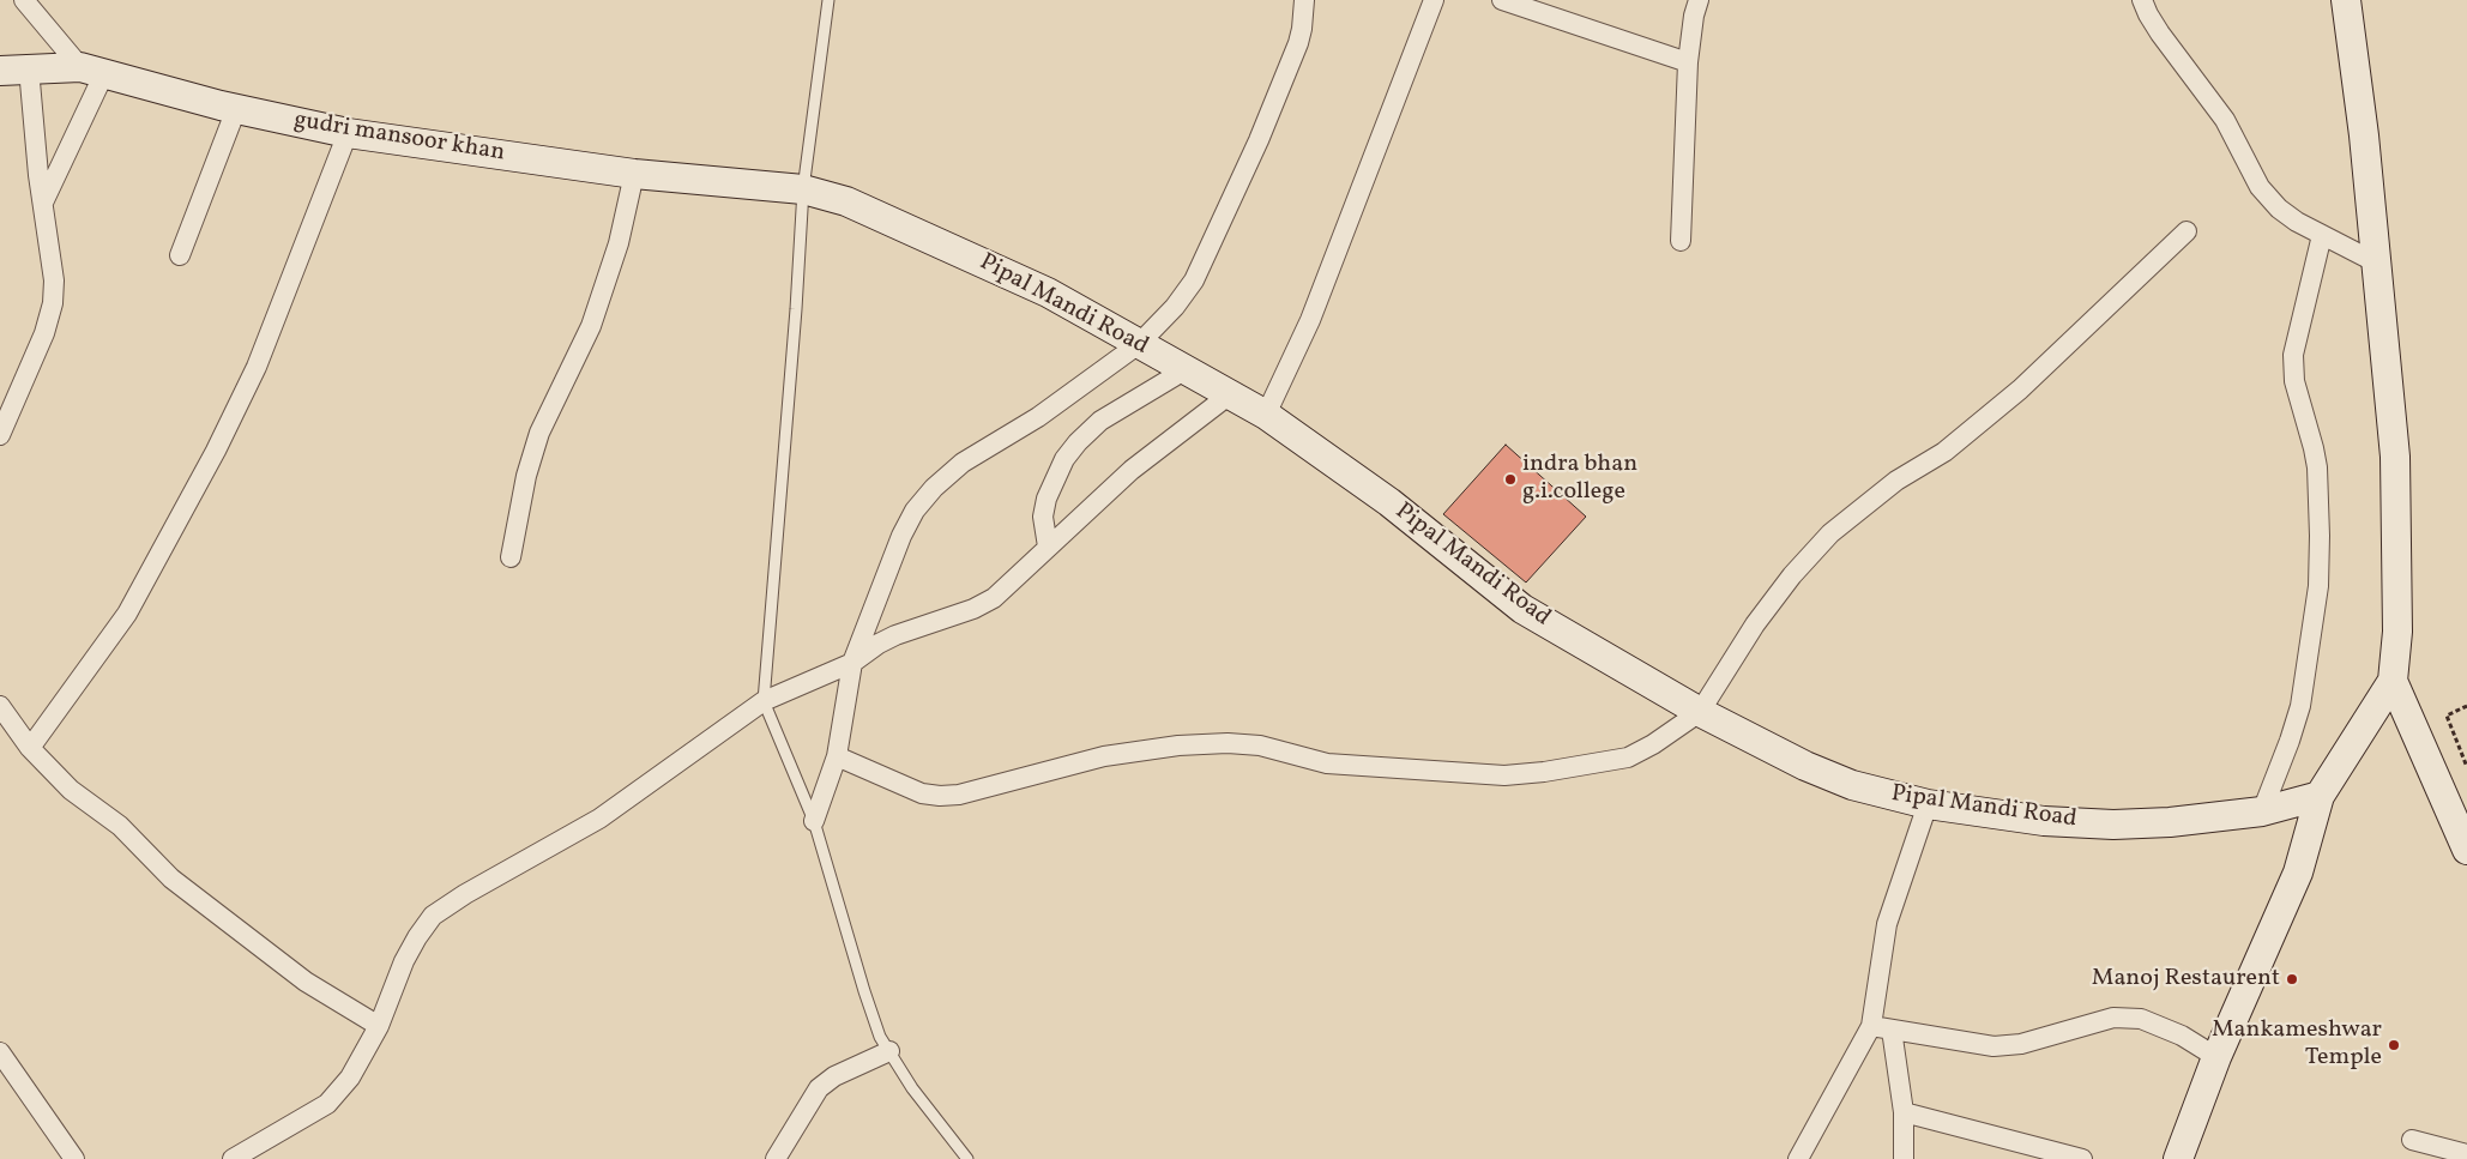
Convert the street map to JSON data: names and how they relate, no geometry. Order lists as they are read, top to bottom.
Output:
{
  "streets": {
    "street": ["gudri mansoor khan", "Pipal Mandi Road"]
  },
  "crossings": [
    ["gudri mansoor khan", "Pipal Mandi Road"]
  ],
  "places": ["indra bhan g.i.college", "Manoj Restaurent", "Mankameshwar Temple"]
}
